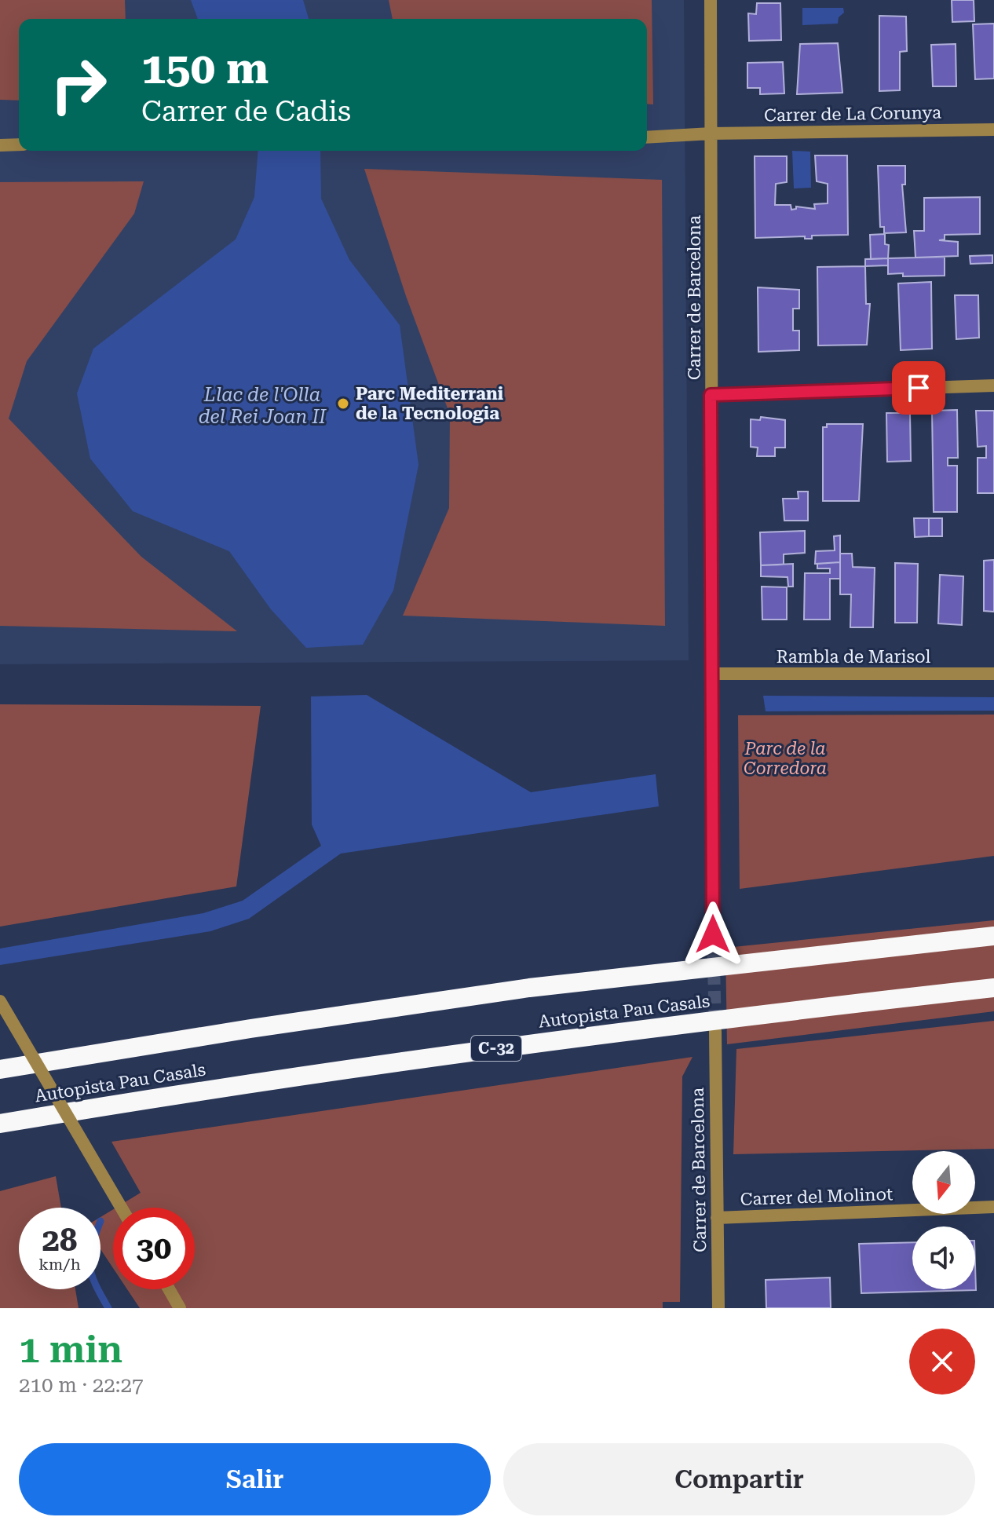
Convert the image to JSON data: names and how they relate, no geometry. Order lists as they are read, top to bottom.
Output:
{
  "streets": {
    "highway": ["Autopista Pau Casals", "C-32"],
    "street": [
      "Carrer de La Corunya",
      "Carrer de Barcelona",
      "Rambla de Marisol",
      "Carrer del Molinot"
    ]
  },
  "crossings": [
    ["Carrer de La Corunya", "Carrer de Barcelona"],
    ["Carrer de Barcelona", "Rambla de Marisol"],
    ["Carrer de Barcelona", "Carrer del Molinot"]
  ],
  "water": ["Llac de l'Olla del Rei Joan II"],
  "parks": ["Parc de la Corredora"],
  "places": ["Parc Mediterrani de la Tecnologia"],
  "north": "bottom",
  "page": {
    "turn": ["150 m", "Carrer de Cadis"],
    "speed": "28 km/h",
    "limit": "30",
    "heading": ["1 min", "210 m · 22:27"],
    "buttons": ["Salir", "Compartir"]
  }
}
